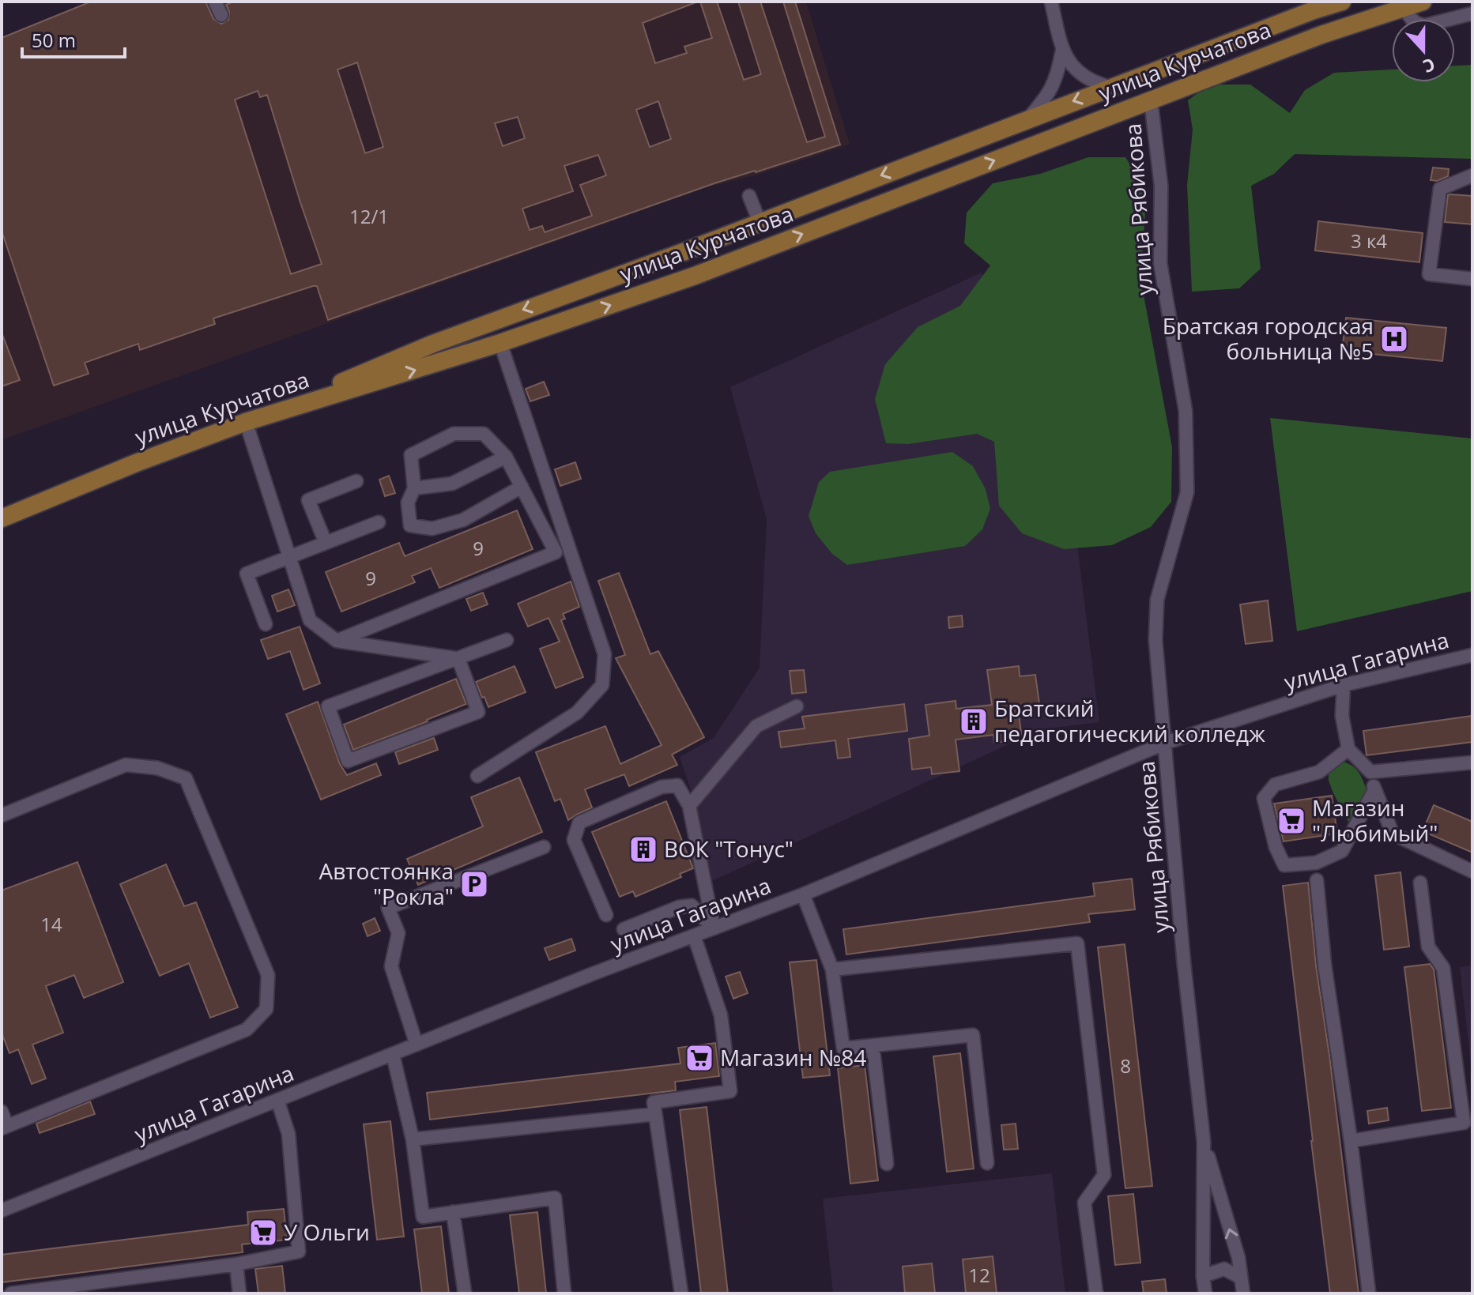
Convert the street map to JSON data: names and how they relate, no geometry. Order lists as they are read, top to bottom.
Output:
{
  "streets": {
    "main road": ["улица Курчатова"],
    "street": ["улица Рябикова", "улица Гагарина"]
  },
  "crossings": [
    ["улица Курчатова", "улица Рябикова"],
    ["улица Рябикова", "улица Гагарина"]
  ],
  "places": {
    "hospital": ["Братская городская больница №5"],
    "building": ["Братский педагогический колледж", "ВОК \"Тонус\""],
    "supermarket": ["Магазин \"Любимый\"", "Магазин №84", "У Ольги"],
    "parking": ["Автостоянка \"Рокла\""]
  },
  "house_numbers": [
    "12/1",
    "3 к4",
    "9",
    "9",
    "14",
    "8",
    "12"
  ],
  "scale_bar": "50 m",
  "north": "bottom"
}
